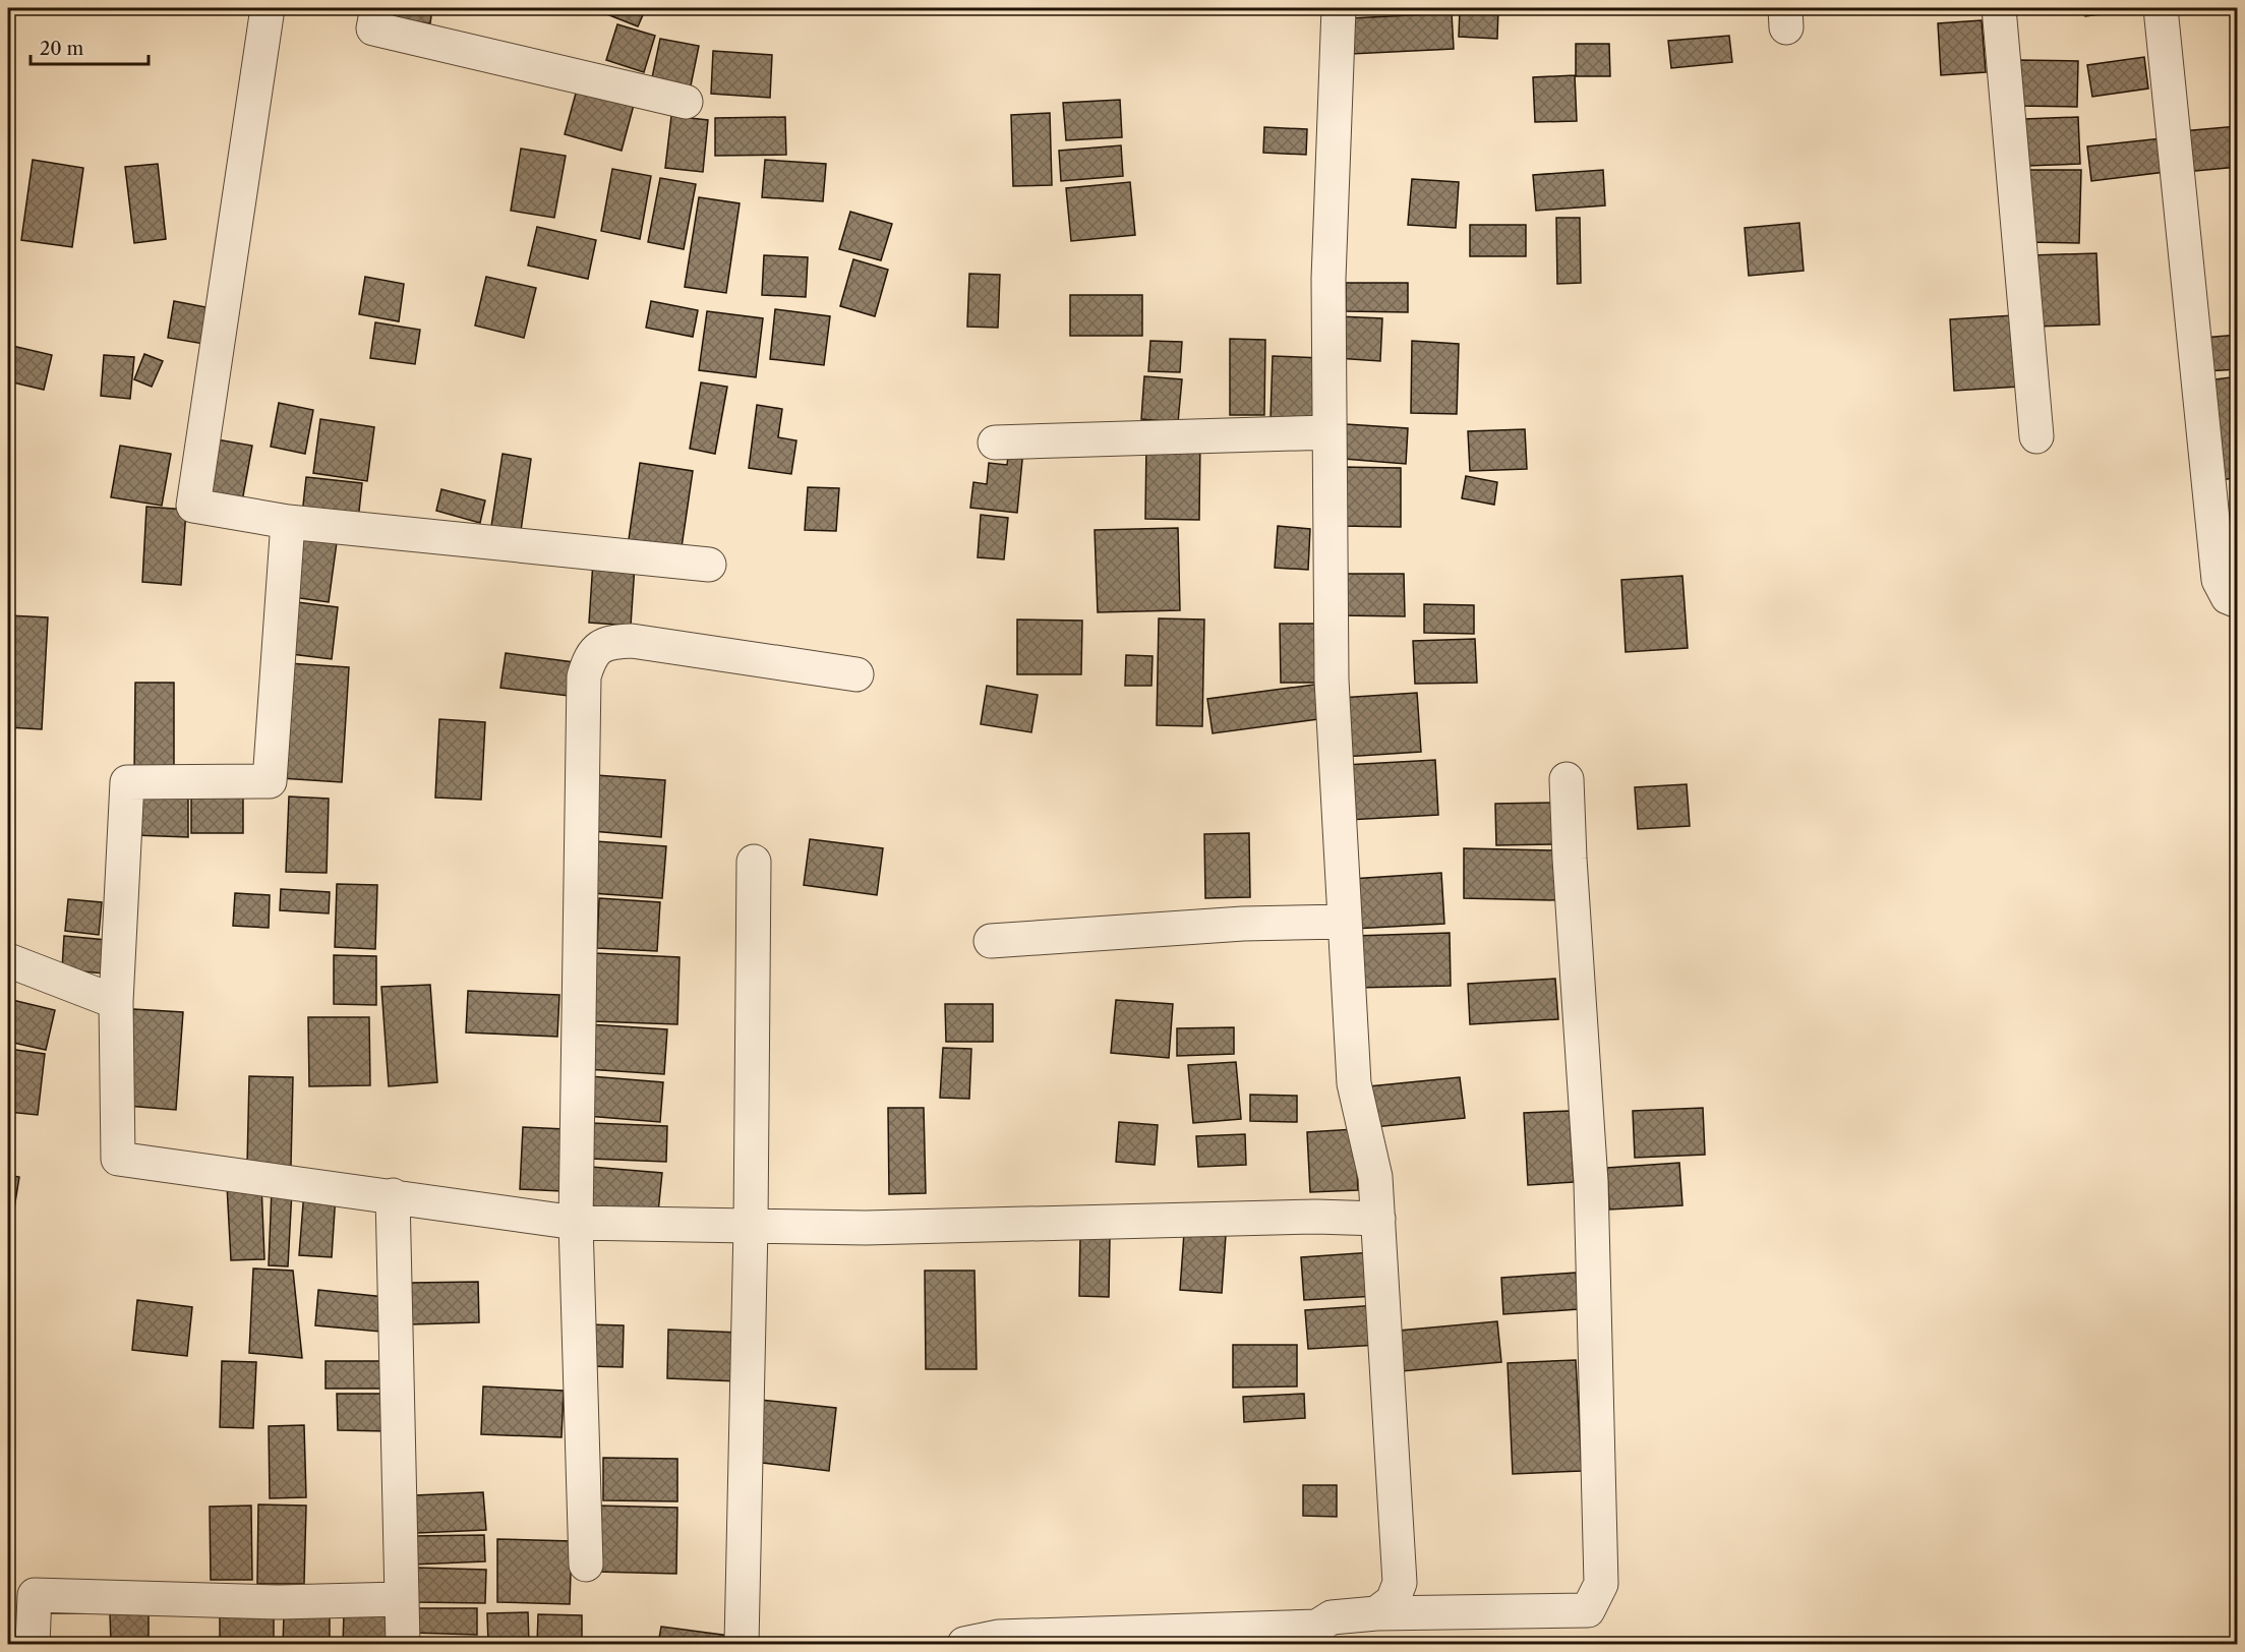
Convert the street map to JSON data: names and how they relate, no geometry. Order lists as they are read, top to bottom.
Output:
{
  "scale_bar": "20 m"
}
